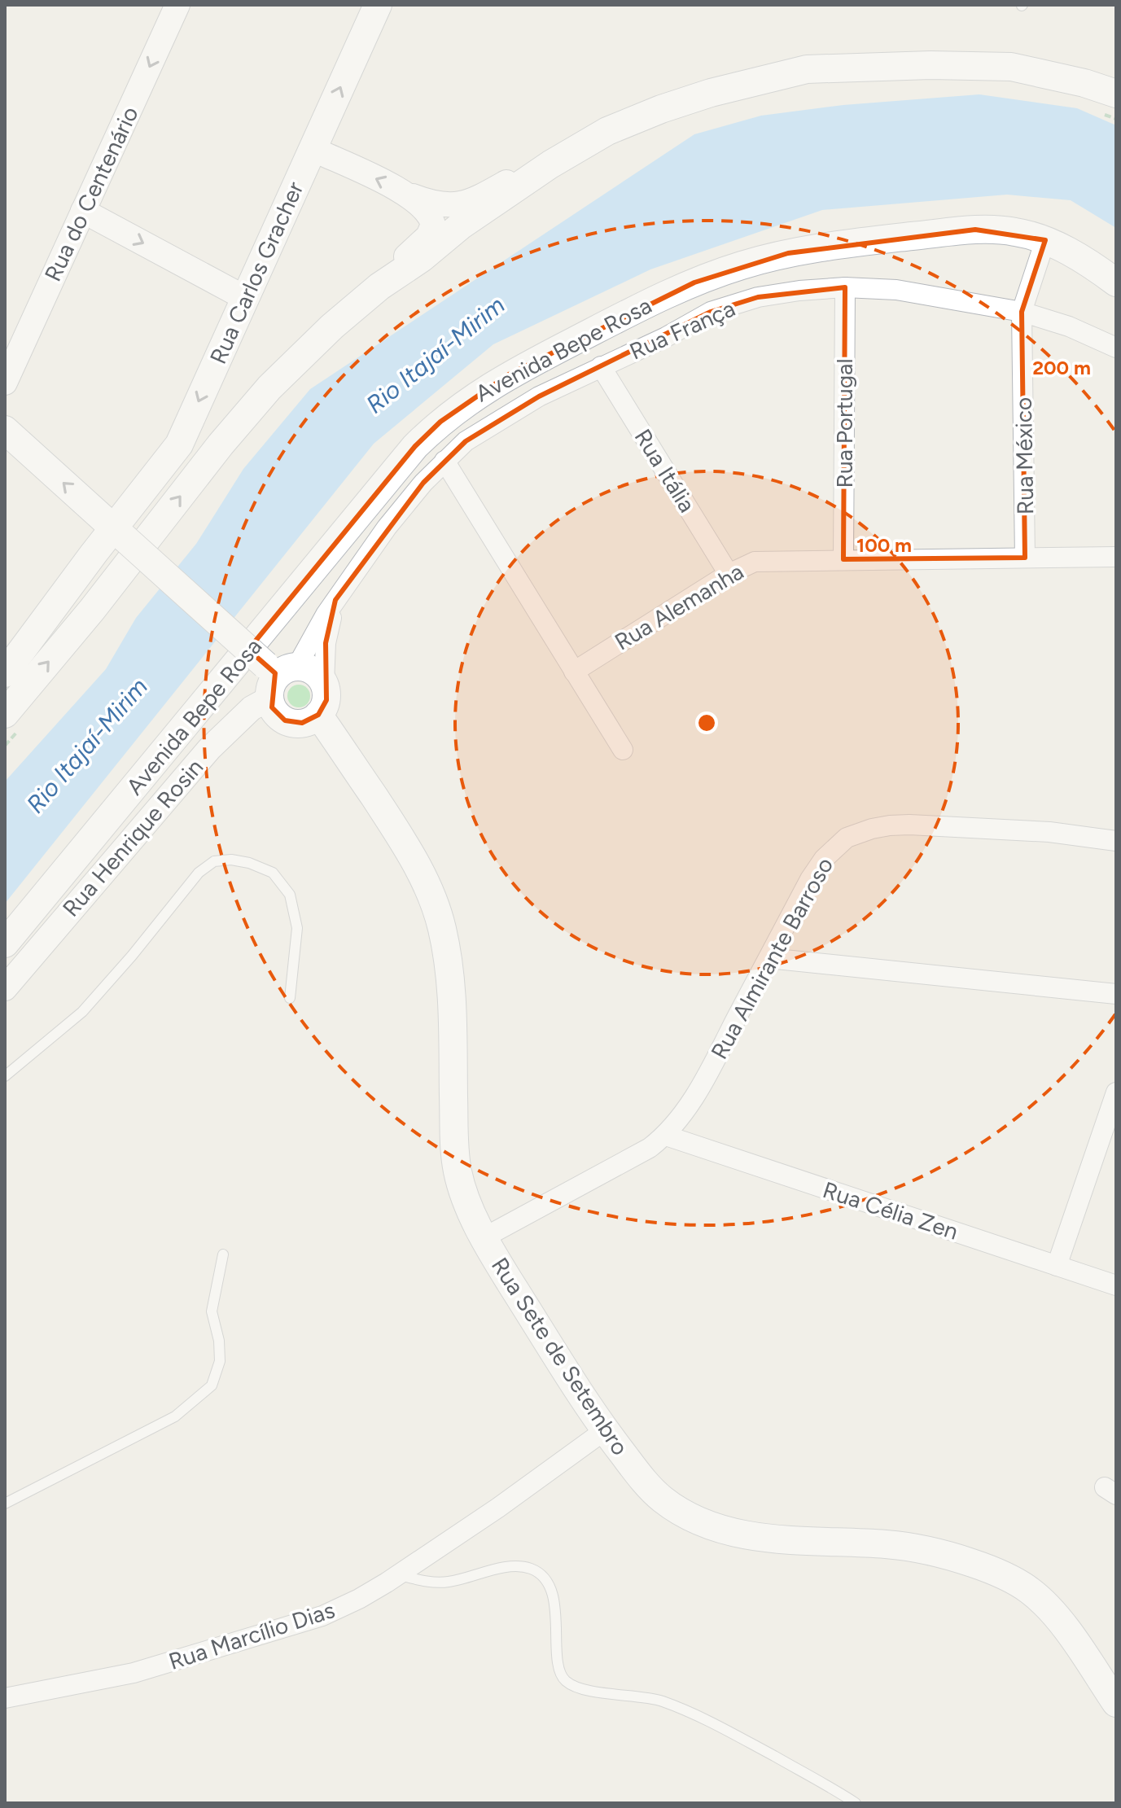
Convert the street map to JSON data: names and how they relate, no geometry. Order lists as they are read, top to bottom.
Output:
{
  "streets": {
    "main road": ["Rua Carlos Gracher", "Avenida Bepe Rosa", "Rua Sete de Setembro"],
    "street": [
      "Rua do Centenário",
      "Rua França",
      "Rua Portugal",
      "Rua México",
      "Rua Itália",
      "Rua Alemanha",
      "Rua Henrique Rosin",
      "Rua Almirante Barroso",
      "Rua Célia Zen",
      "Rua Marcílio Dias"
    ]
  },
  "crossings": [
    ["Rua França", "Rua Portugal"],
    ["Rua França", "Rua México"],
    ["Rua França", "Rua Itália"],
    ["Rua França", "Rua Henrique Rosin"],
    ["Rua França", "Rua Sete de Setembro"],
    ["Avenida Bepe Rosa", "Rua México"],
    ["Rua Portugal", "Rua Alemanha"],
    ["Rua México", "Rua Alemanha"],
    ["Rua Itália", "Rua Alemanha"],
    ["Rua Henrique Rosin", "Rua Sete de Setembro"],
    ["Rua Almirante Barroso", "Rua Célia Zen"],
    ["Rua Almirante Barroso", "Rua Sete de Setembro"],
    ["Rua Sete de Setembro", "Rua Marcílio Dias"]
  ],
  "one_way": ["Rua do Centenário"],
  "water": ["Rio Itajaí-Mirim"],
  "rings": ["200 m", "100 m"]
}
